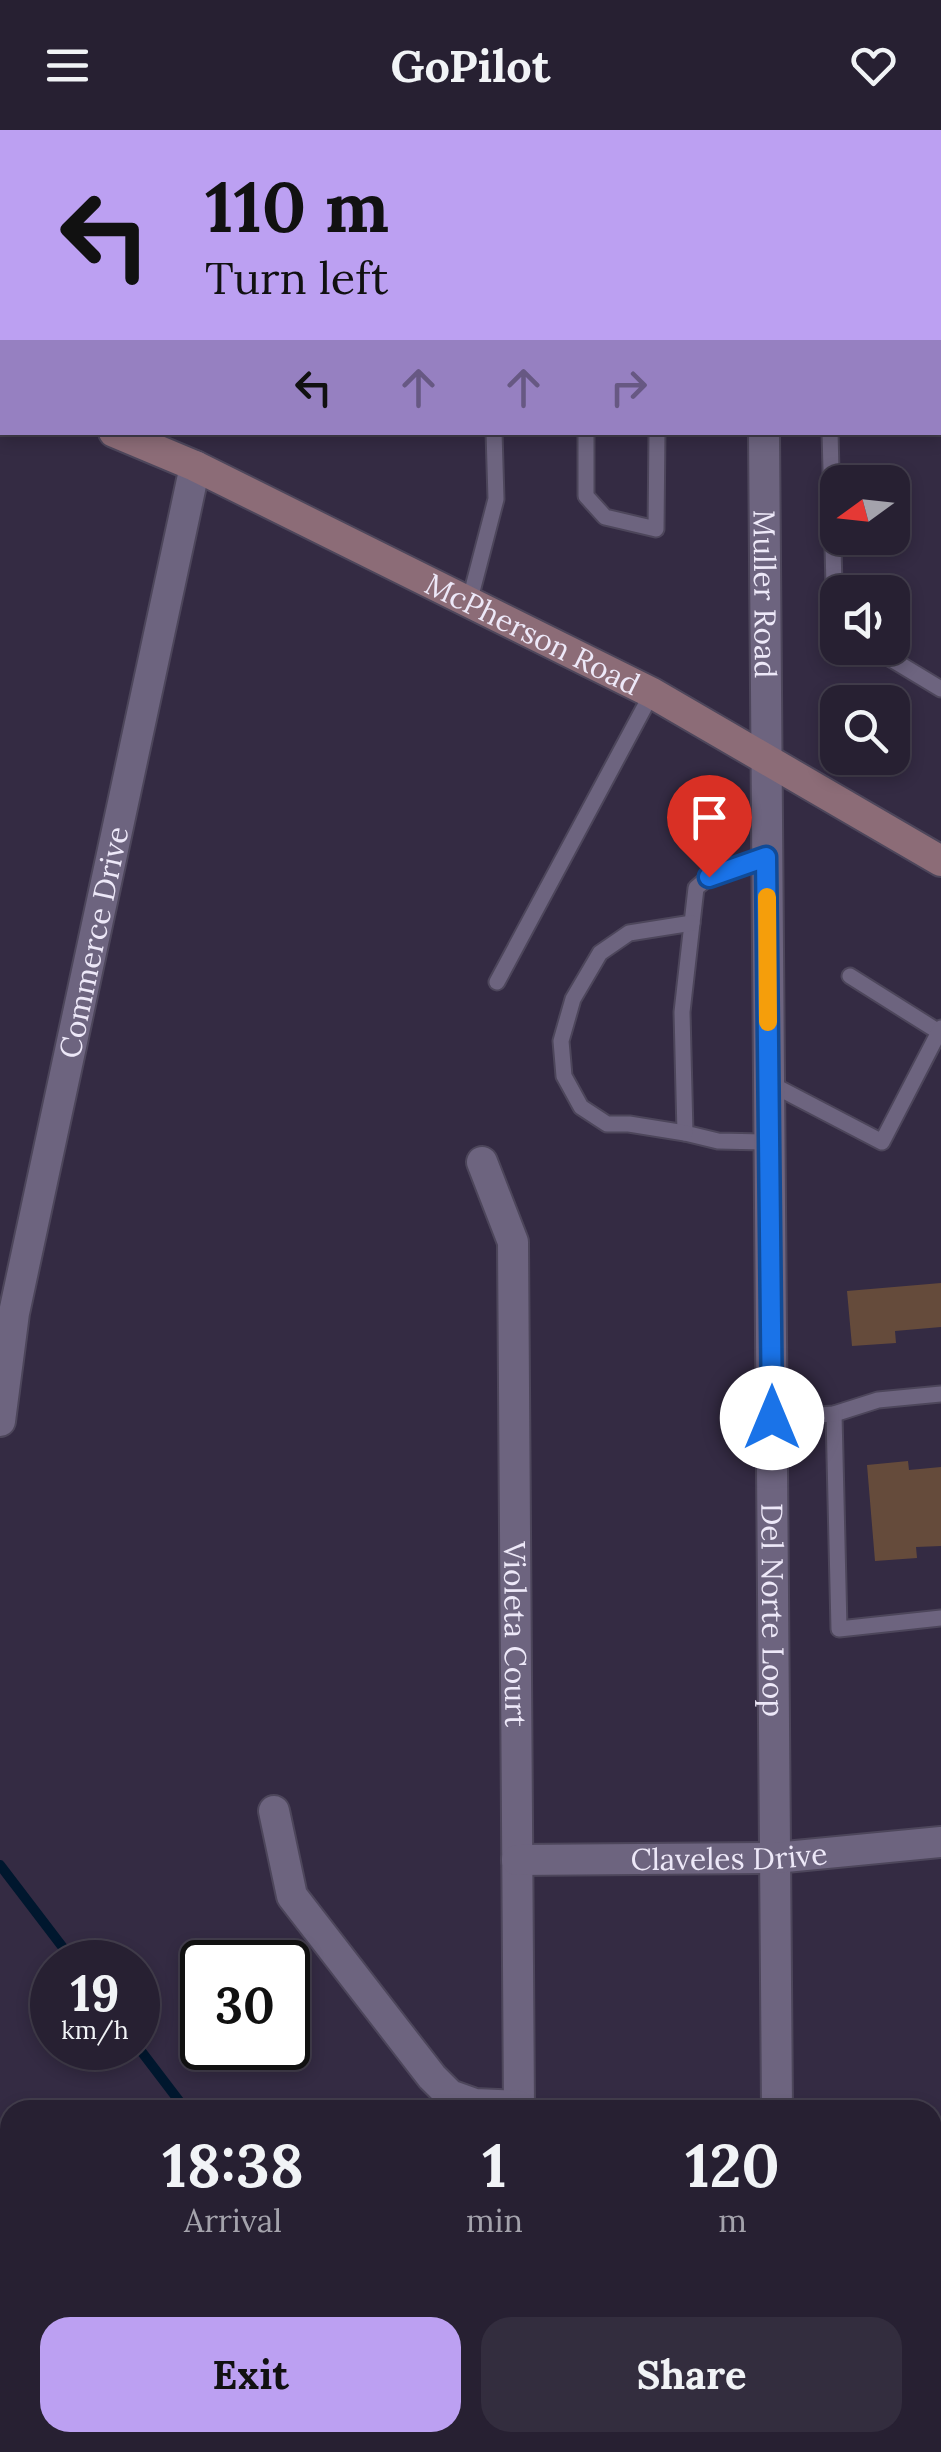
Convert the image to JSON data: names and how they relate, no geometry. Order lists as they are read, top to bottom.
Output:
{
  "streets": {
    "main road": ["McPherson Road"],
    "street": [
      "Muller Road",
      "Commerce Drive",
      "Del Norte Loop",
      "Violeta Court",
      "Claveles Drive"
    ]
  },
  "crossings": [
    ["Muller Road", "McPherson Road"],
    ["Muller Road", "Del Norte Loop"],
    ["McPherson Road", "Commerce Drive"],
    ["McPherson Road", "Del Norte Loop"],
    ["Del Norte Loop", "Claveles Drive"],
    ["Violeta Court", "Claveles Drive"]
  ],
  "north": "left",
  "page": {
    "header": "GoPilot",
    "turn": ["110 m", "Turn left"],
    "speed": "19 km/h",
    "limit": "30",
    "eta": [
      "18:38",
      "Arrival",
      "1",
      "min",
      "120",
      "m"
    ],
    "buttons": ["Exit", "Share"]
  }
}
